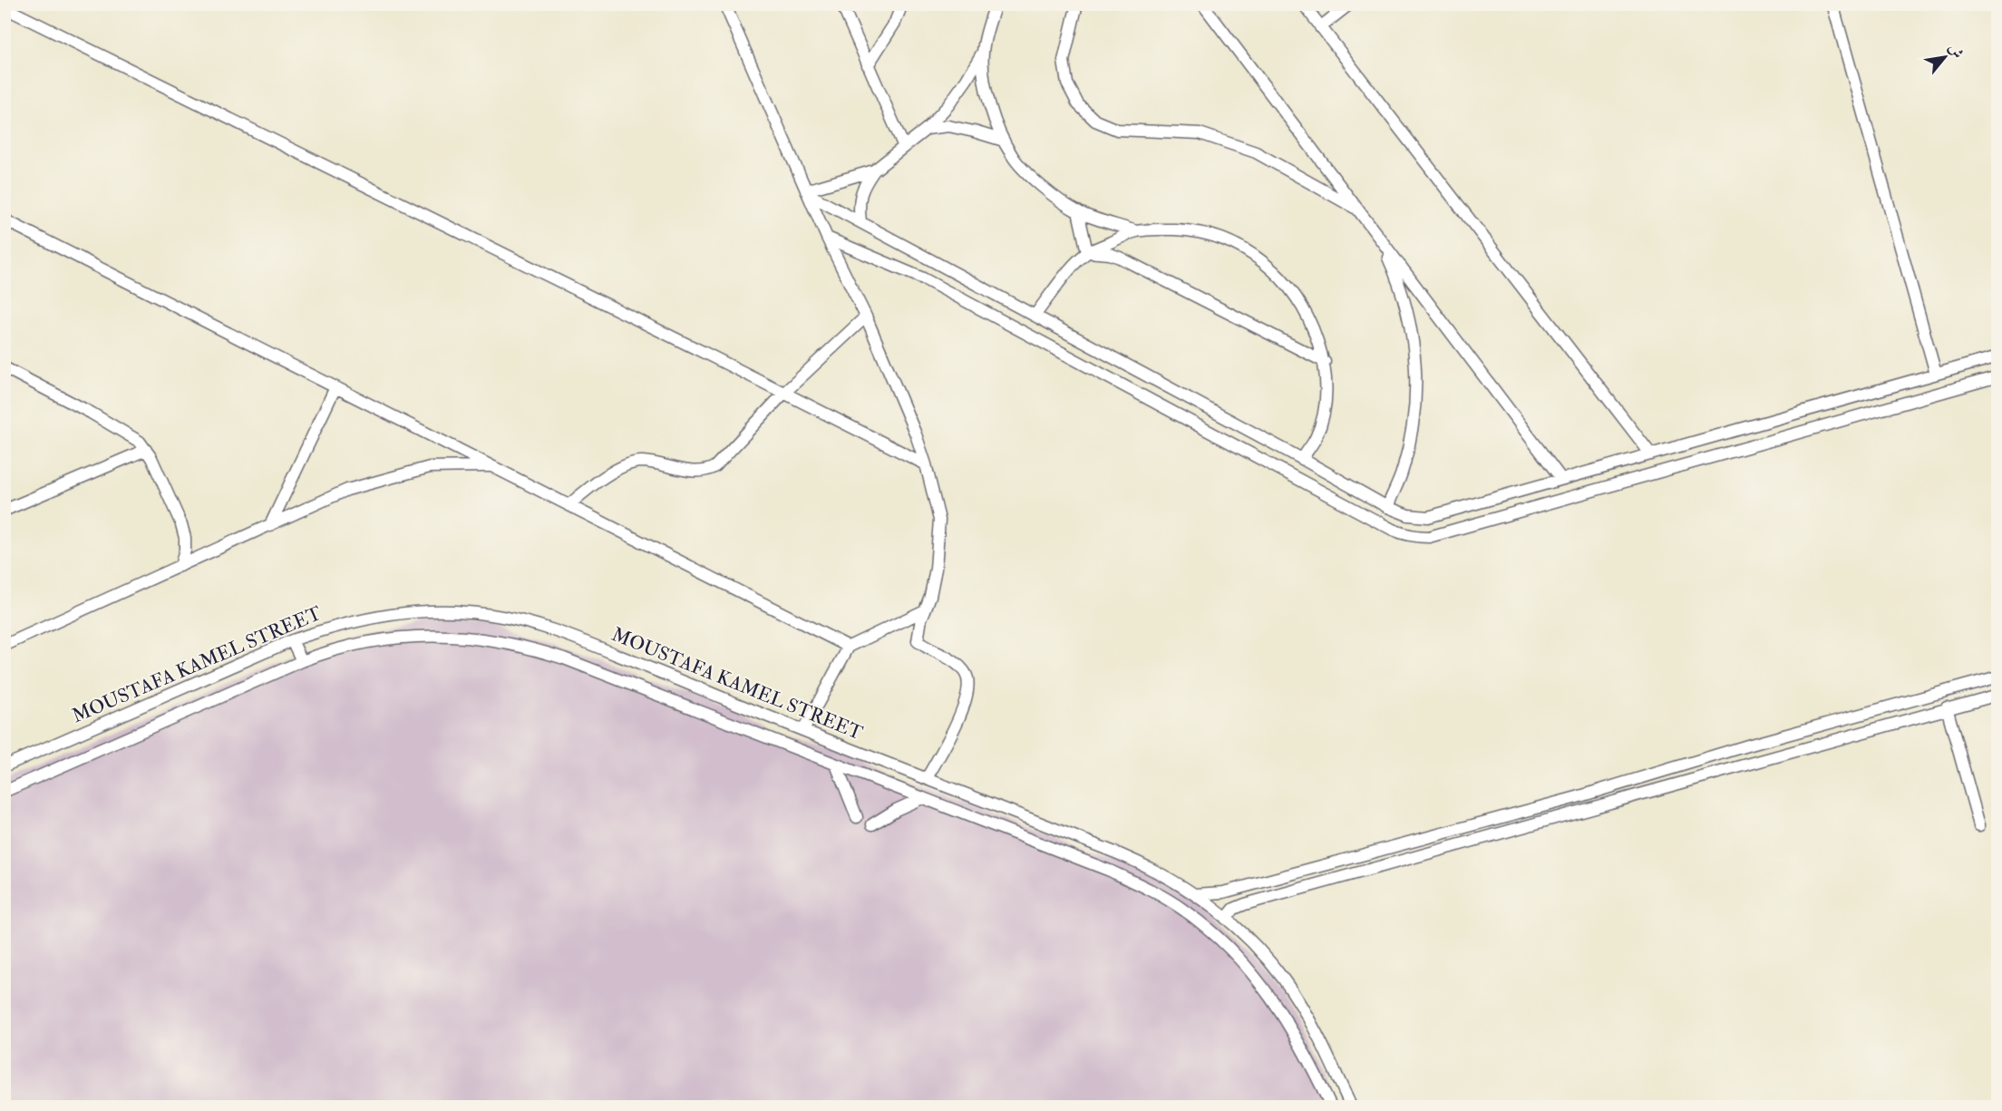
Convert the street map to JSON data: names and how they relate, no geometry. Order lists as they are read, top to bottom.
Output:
{
  "streets": {
    "street": ["MOUSTAFA KAMEL STREET"]
  },
  "north": "top right"
}
